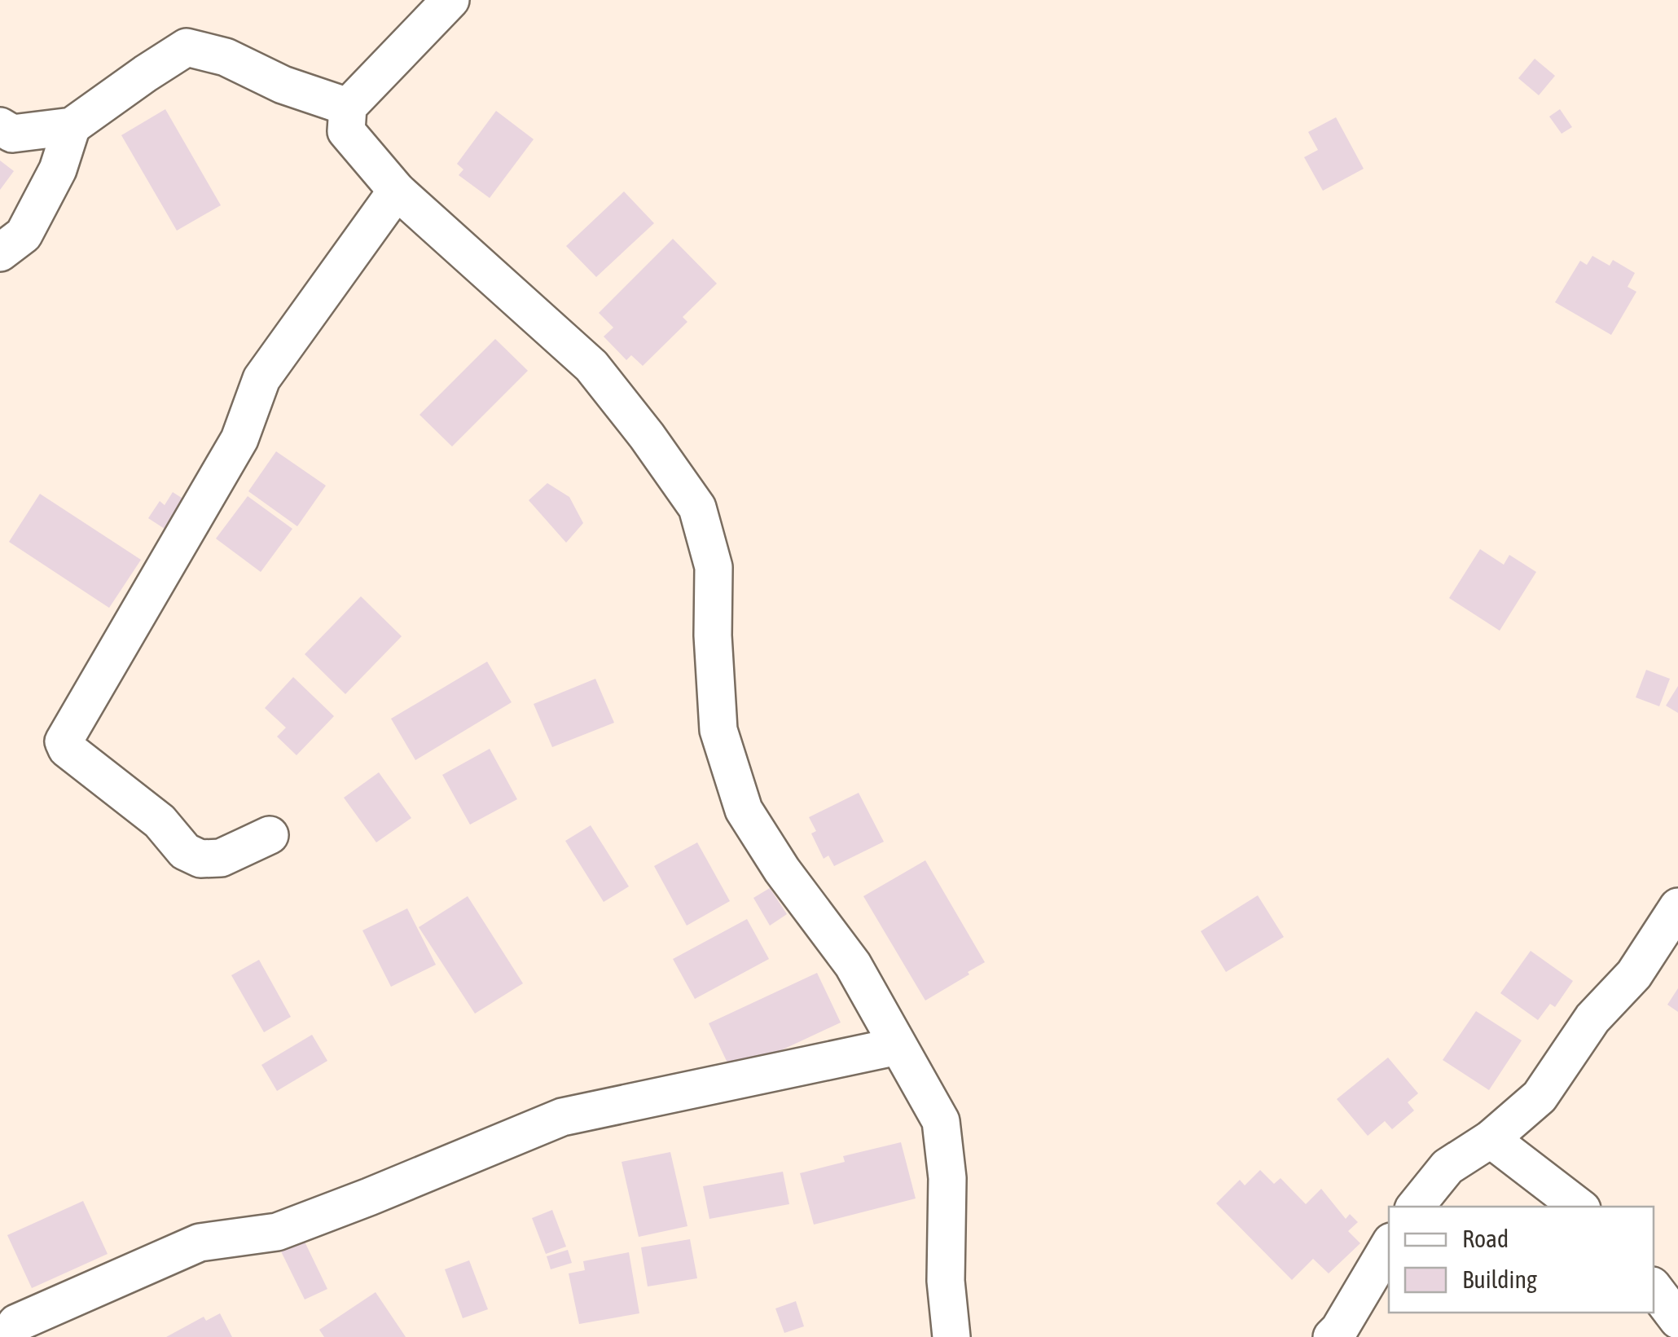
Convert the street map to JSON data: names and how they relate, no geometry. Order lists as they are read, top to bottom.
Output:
{
  "legend": ["Road", "Building"]
}
